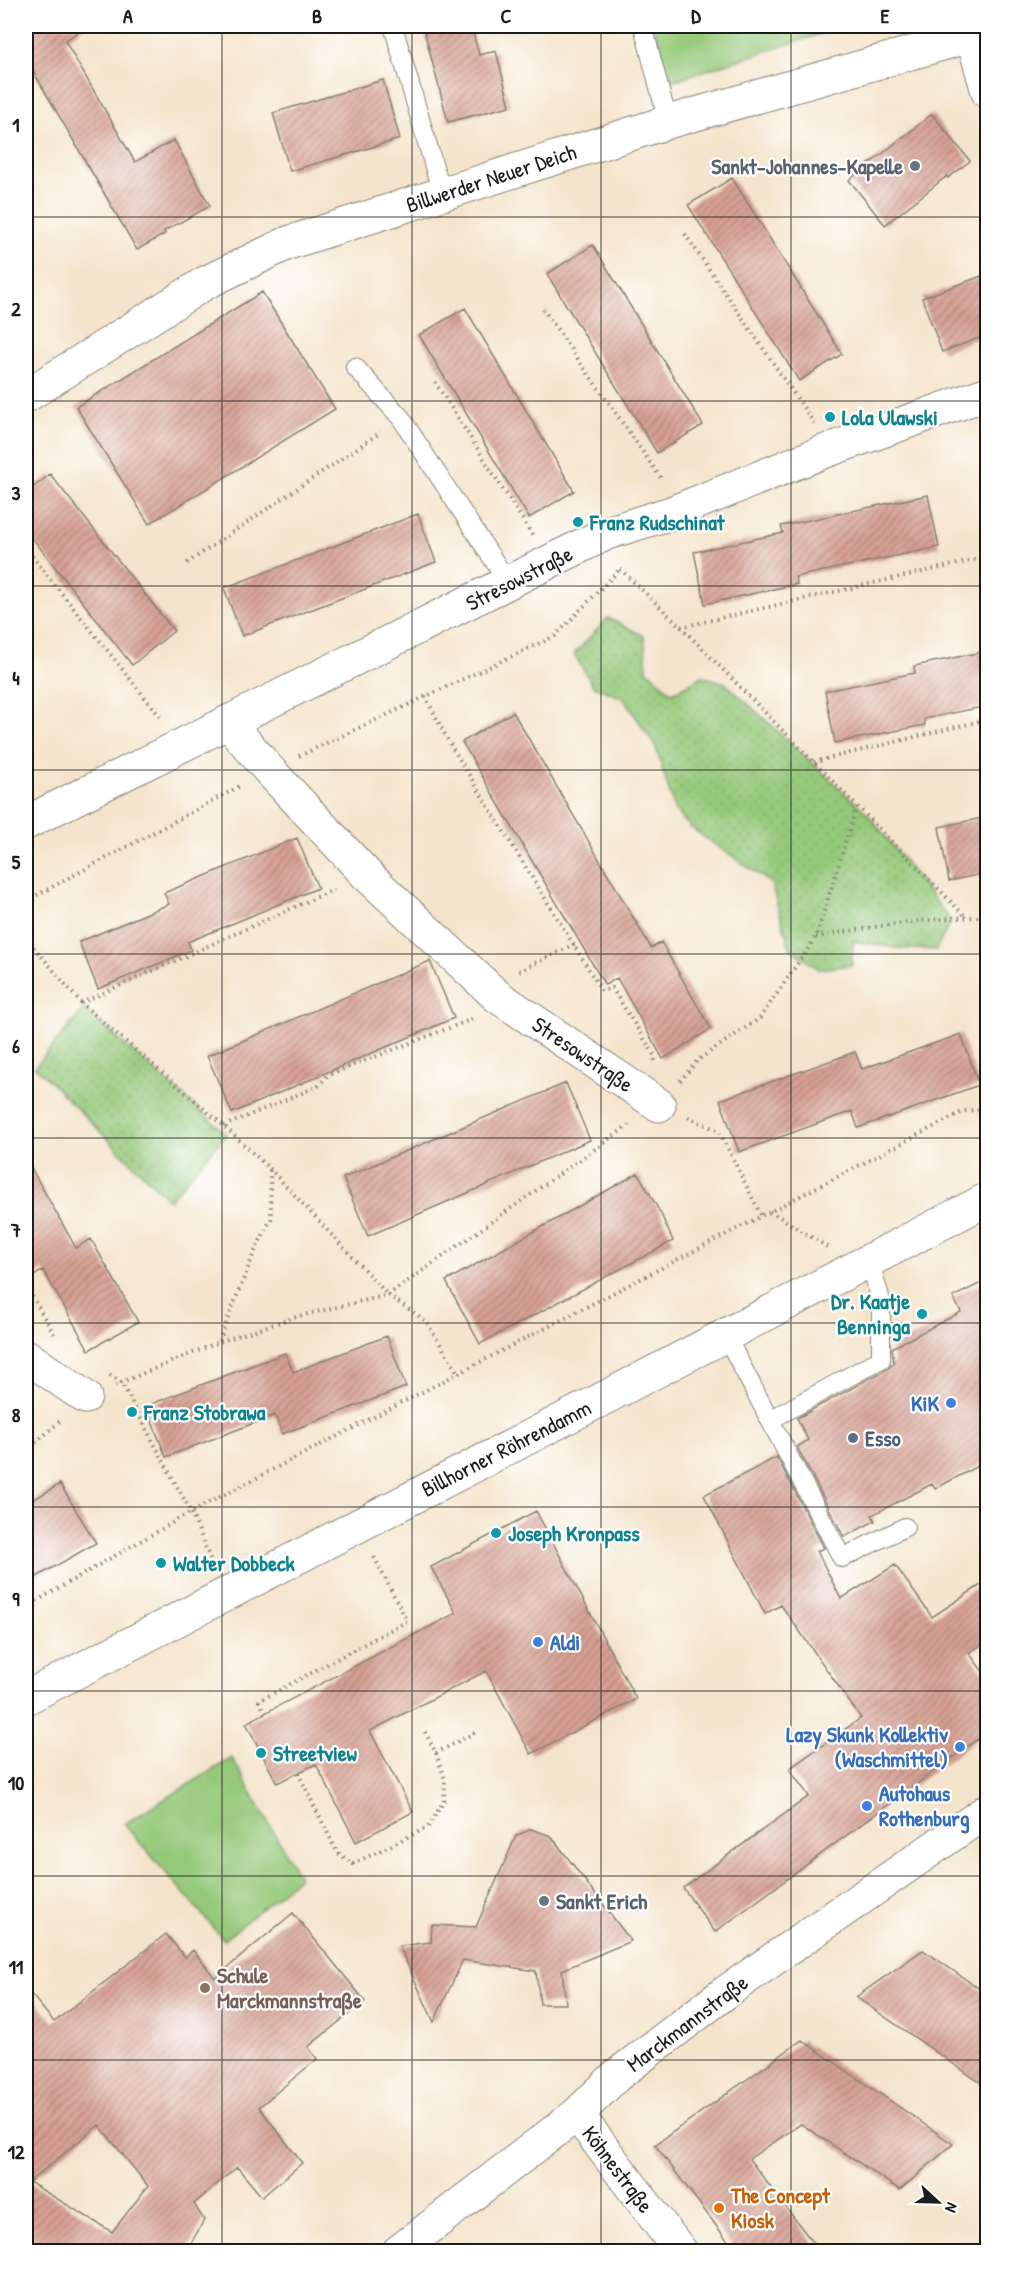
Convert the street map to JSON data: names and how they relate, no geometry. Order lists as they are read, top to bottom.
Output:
{
  "streets": {
    "street": [
      "Billwerder Neuer Deich",
      "Stresowstraße",
      "Billhorner Röhrendamm",
      "Marckmannstraße",
      "Köhnestraße"
    ]
  },
  "crossings": [
    ["Marckmannstraße", "Köhnestraße"]
  ],
  "places": [
    "Sankt-Johannes-Kapelle",
    "Lola Ulawski",
    "Franz Rudschinat",
    "Dr. Kaatje Benninga",
    "KiK",
    "Franz Stobrawa",
    "Esso",
    "Joseph Kronpass",
    "Walter Dobbeck",
    "Aldi",
    "Lazy Skunk Kollektiv (Waschmittel)",
    "Streetview",
    "Autohaus Rothenburg",
    "Sankt Erich",
    "Schule Marckmannstraße",
    "The Concept Kiosk"
  ],
  "north": "right",
  "grid": {
    "columns": [
      "A",
      "B",
      "C",
      "D",
      "E"
    ],
    "rows": [
      "1",
      "2",
      "3",
      "4",
      "5",
      "6",
      "7",
      "8",
      "9",
      "10",
      "11",
      "12"
    ]
  }
}
